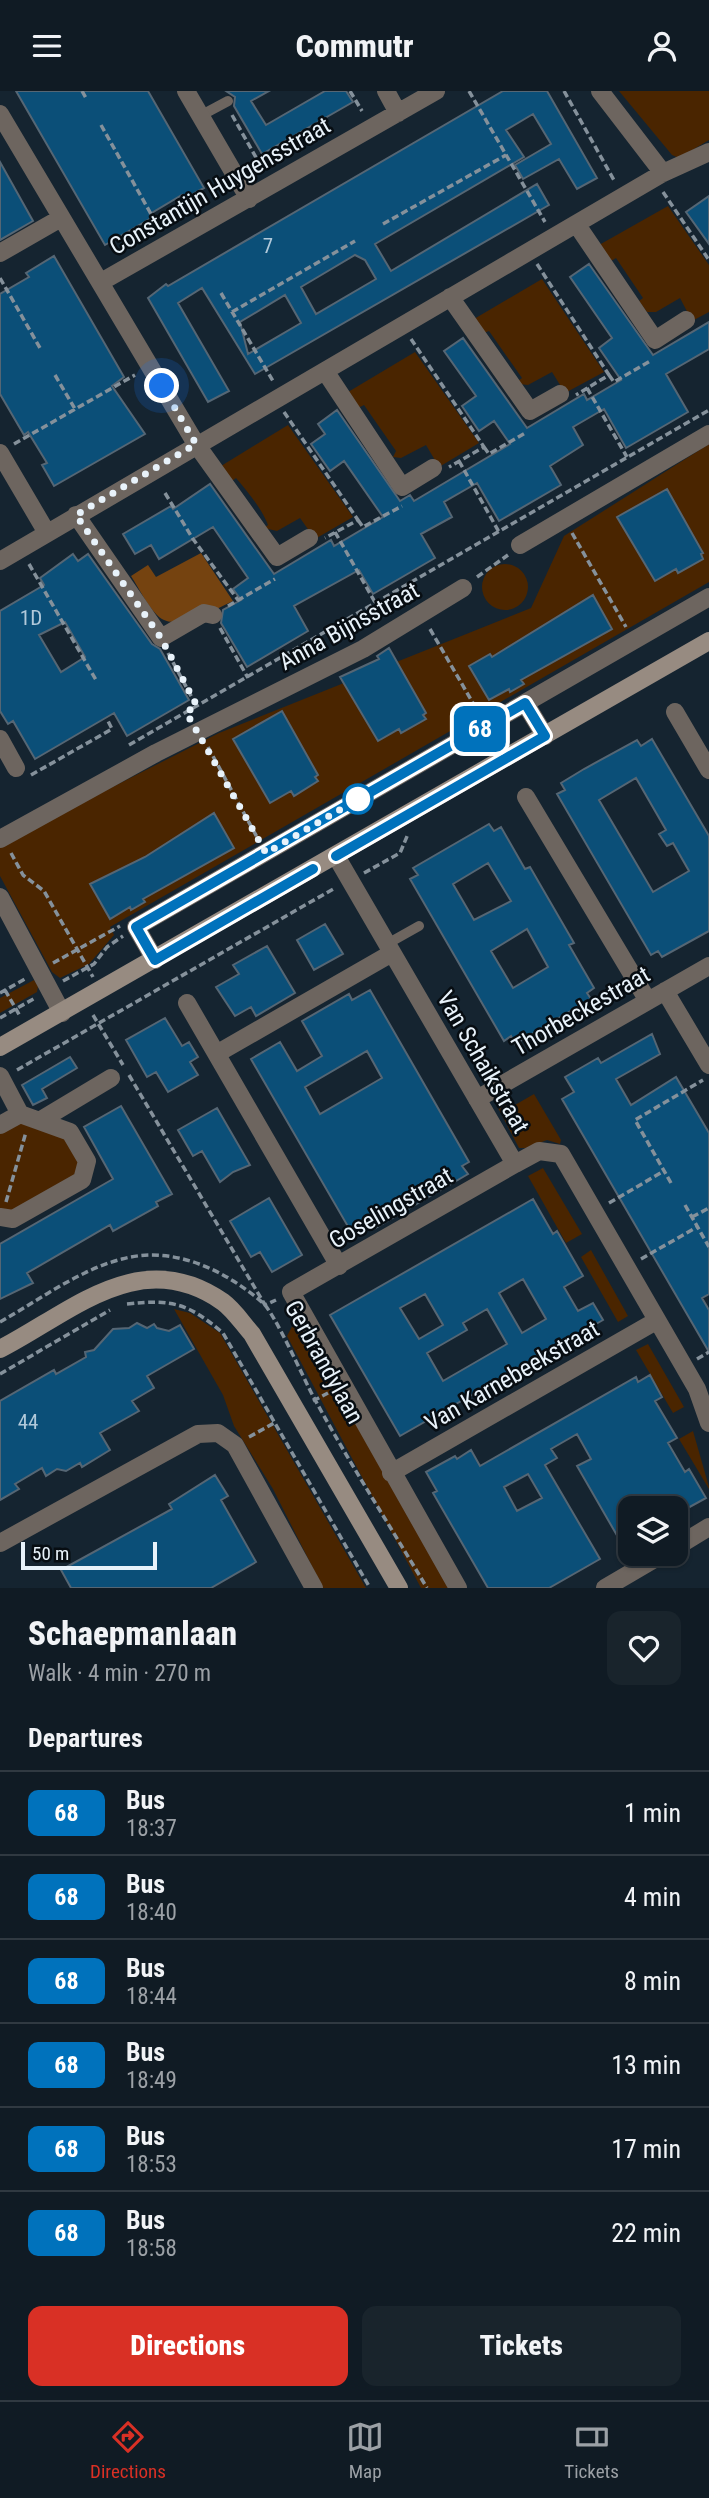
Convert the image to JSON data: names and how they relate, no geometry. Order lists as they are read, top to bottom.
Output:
{
  "streets": {
    "street": [
      "Constantijn Huygensstraat",
      "Anna Bijnsstraat",
      "Thorbeckestraat",
      "Van Schaikstraat",
      "Goselingstraat",
      "Gerbrandylaan",
      "Van Karnebeekstraat"
    ]
  },
  "crossings": [
    ["Thorbeckestraat", "Van Schaikstraat"],
    ["Van Schaikstraat", "Goselingstraat"],
    ["Van Schaikstraat", "Van Karnebeekstraat"],
    ["Goselingstraat", "Gerbrandylaan"],
    ["Gerbrandylaan", "Van Karnebeekstraat"]
  ],
  "lines": ["bus line 68"],
  "house_numbers": ["7", "1D", "44"],
  "scale_bar": "50 m",
  "page": {
    "header": "Commutr",
    "on_map": "68",
    "scale": "50 m",
    "heading": [
      ["Schaepmanlaan", "Walk · 4 min · 270 m"],
      "Departures"
    ],
    "list": [
      {
        "mark": "68",
        "name": "Bus",
        "note": "18:37",
        "value": "1 min"
      },
      {
        "mark": "68",
        "name": "Bus",
        "note": "18:40",
        "value": "4 min"
      },
      {
        "mark": "68",
        "name": "Bus",
        "note": "18:44",
        "value": "8 min"
      },
      {
        "mark": "68",
        "name": "Bus",
        "note": "18:49",
        "value": "13 min"
      },
      {
        "mark": "68",
        "name": "Bus",
        "note": "18:53",
        "value": "17 min"
      },
      {
        "mark": "68",
        "name": "Bus",
        "note": "18:58",
        "value": "22 min"
      }
    ],
    "buttons": ["Directions", "Tickets"],
    "tabs": ["Directions", "Map", "Tickets"]
  }
}
